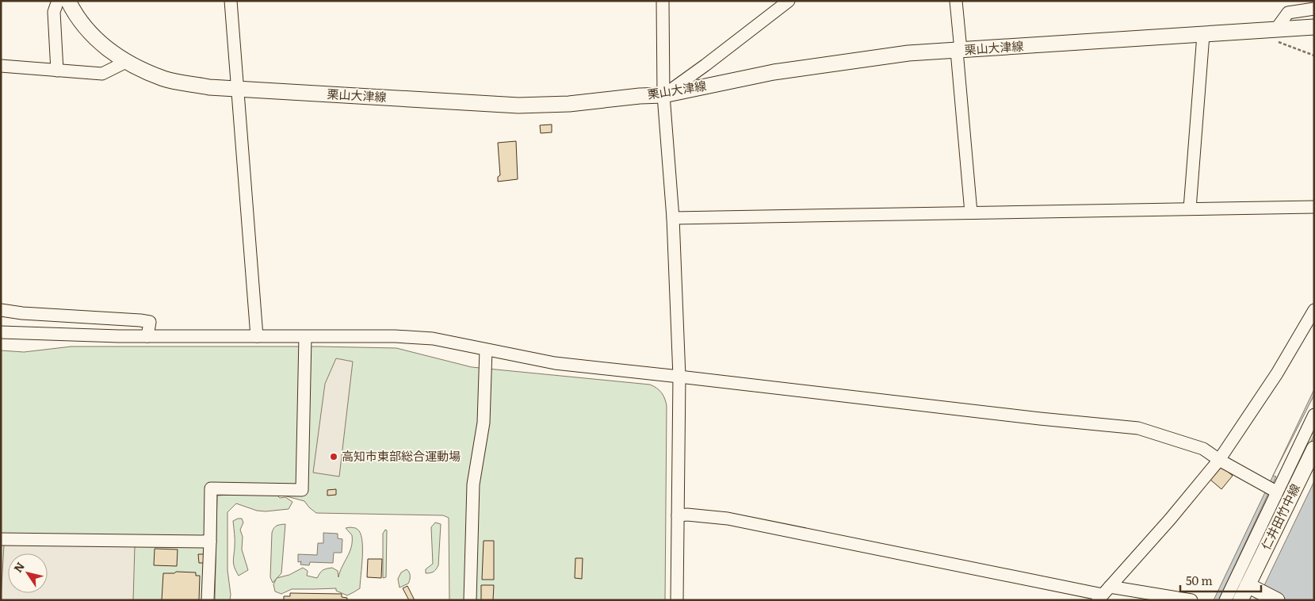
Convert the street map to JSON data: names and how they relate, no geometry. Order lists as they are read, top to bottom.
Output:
{
  "streets": {
    "main road": ["栗山大津線", "仁井田竹中線"]
  },
  "places": ["高知市東部総合運動場"],
  "scale_bar": "50 m",
  "north": "top left"
}
